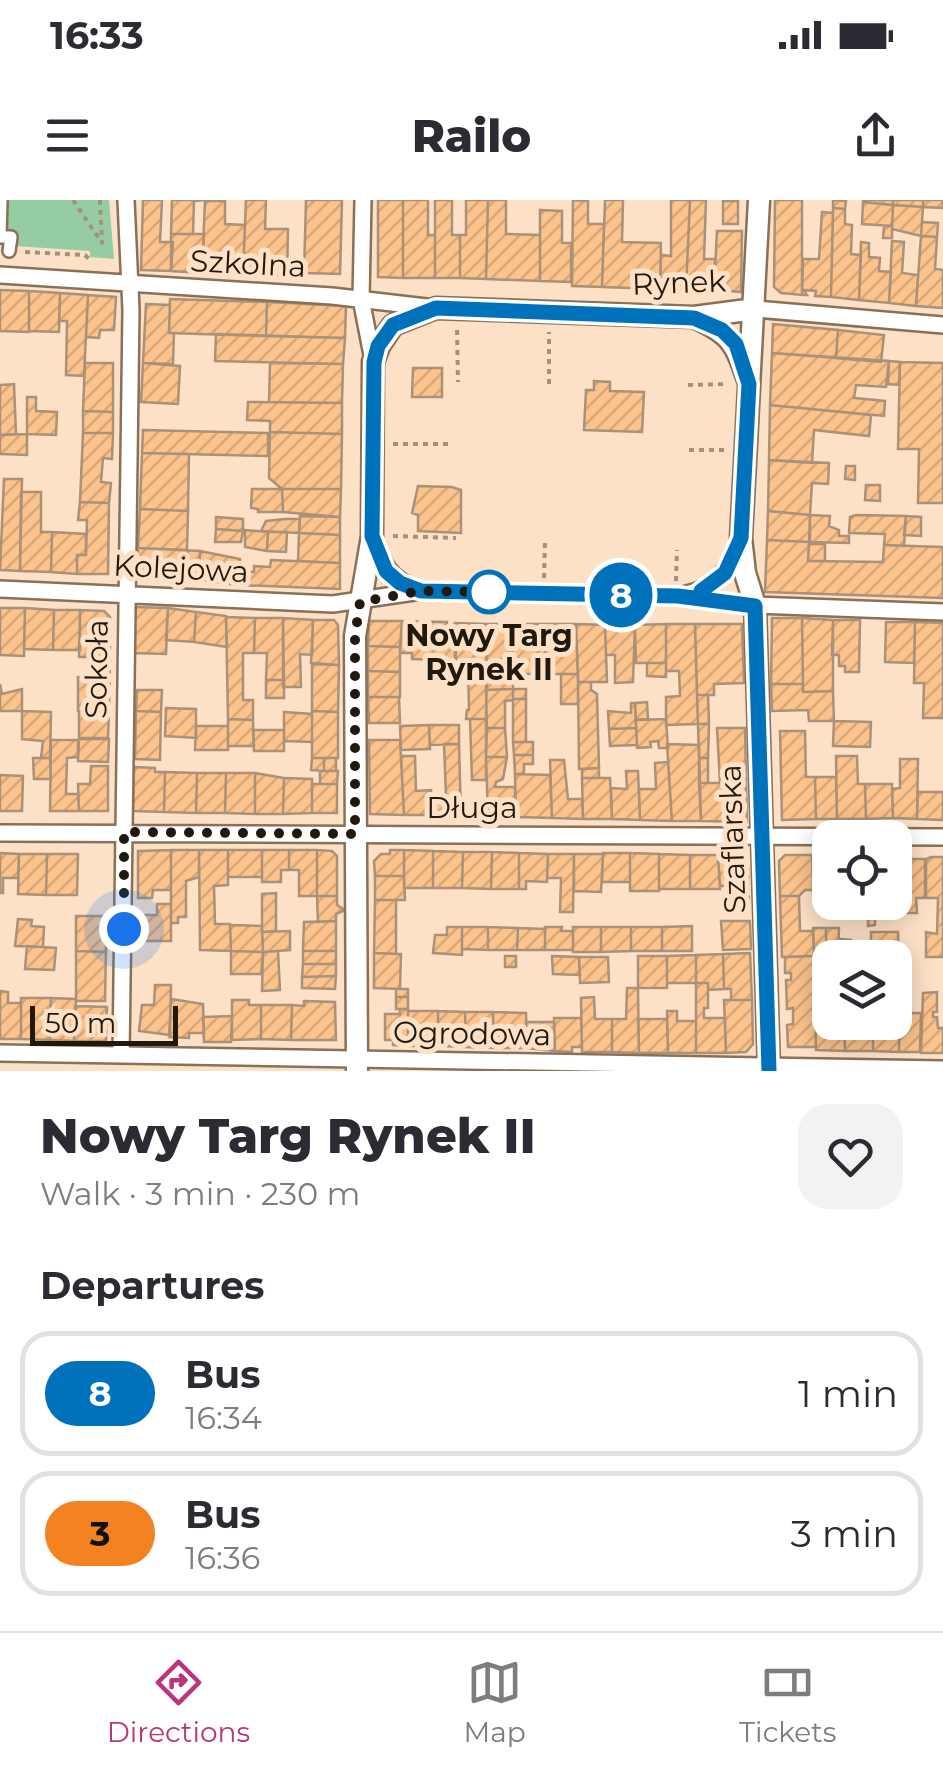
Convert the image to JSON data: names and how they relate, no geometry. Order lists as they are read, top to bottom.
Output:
{
  "streets": {
    "street": [
      "Szkolna",
      "Rynek",
      "Kolejowa",
      "Sokoła",
      "Długa",
      "Szaflarska",
      "Ogrodowa"
    ]
  },
  "crossings": [
    ["Szkolna", "Rynek"],
    ["Szkolna", "Sokoła"],
    ["Rynek", "Kolejowa"],
    ["Rynek", "Szaflarska"],
    ["Kolejowa", "Sokoła"],
    ["Sokoła", "Długa"],
    ["Sokoła", "Ogrodowa"],
    ["Długa", "Szaflarska"],
    ["Szaflarska", "Ogrodowa"]
  ],
  "places": ["Nowy Targ Rynek II"],
  "lines": ["bus line 8"],
  "scale_bar": "50 m",
  "page": {
    "status": "16:33",
    "header": "Railo",
    "on_map": "8",
    "scale": "50 m",
    "heading": [
      ["Nowy Targ Rynek II", "Walk · 3 min · 230 m"],
      "Departures"
    ],
    "list": [
      {
        "mark": "8",
        "name": "Bus",
        "note": "16:34",
        "value": "1 min"
      },
      {
        "mark": "3",
        "name": "Bus",
        "note": "16:36",
        "value": "3 min"
      }
    ],
    "tabs": ["Directions", "Map", "Tickets"]
  }
}
